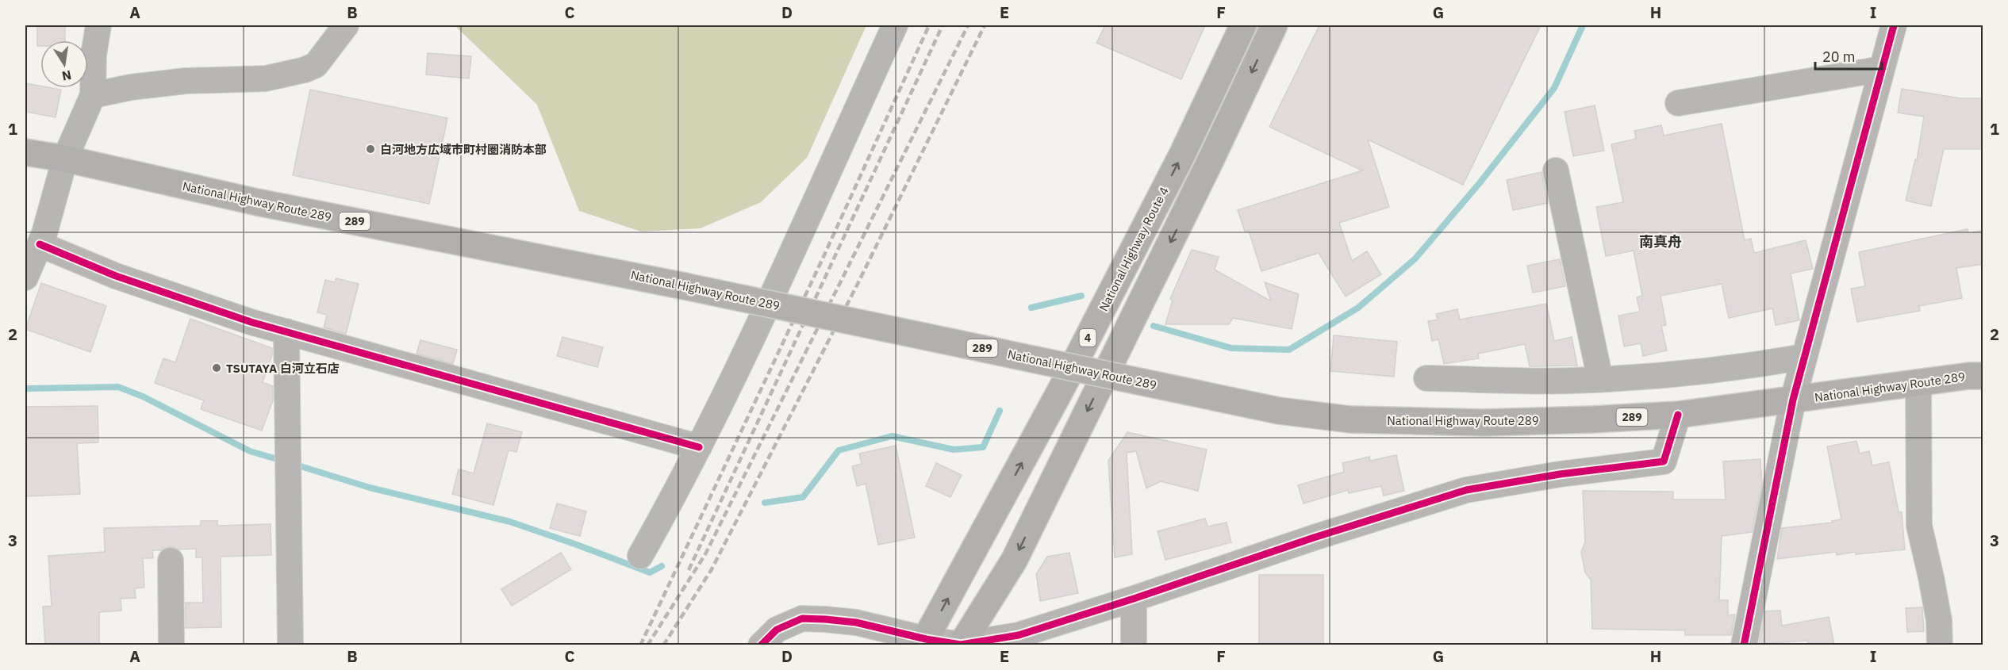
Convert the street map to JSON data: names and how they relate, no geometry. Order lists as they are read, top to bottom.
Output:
{
  "streets": {
    "highway": [
      "National Highway Route 289",
      "289",
      "National Highway Route 4",
      "4"
    ]
  },
  "districts": ["南真舟"],
  "places": ["白河地方広域市町村圏消防本部", "TSUTAYA 白河立石店"],
  "scale_bar": "20 m",
  "north": "bottom",
  "grid": {
    "columns": [
      "A",
      "B",
      "C",
      "D",
      "E",
      "F",
      "G",
      "H",
      "I"
    ],
    "rows": ["1", "2", "3"]
  }
}
